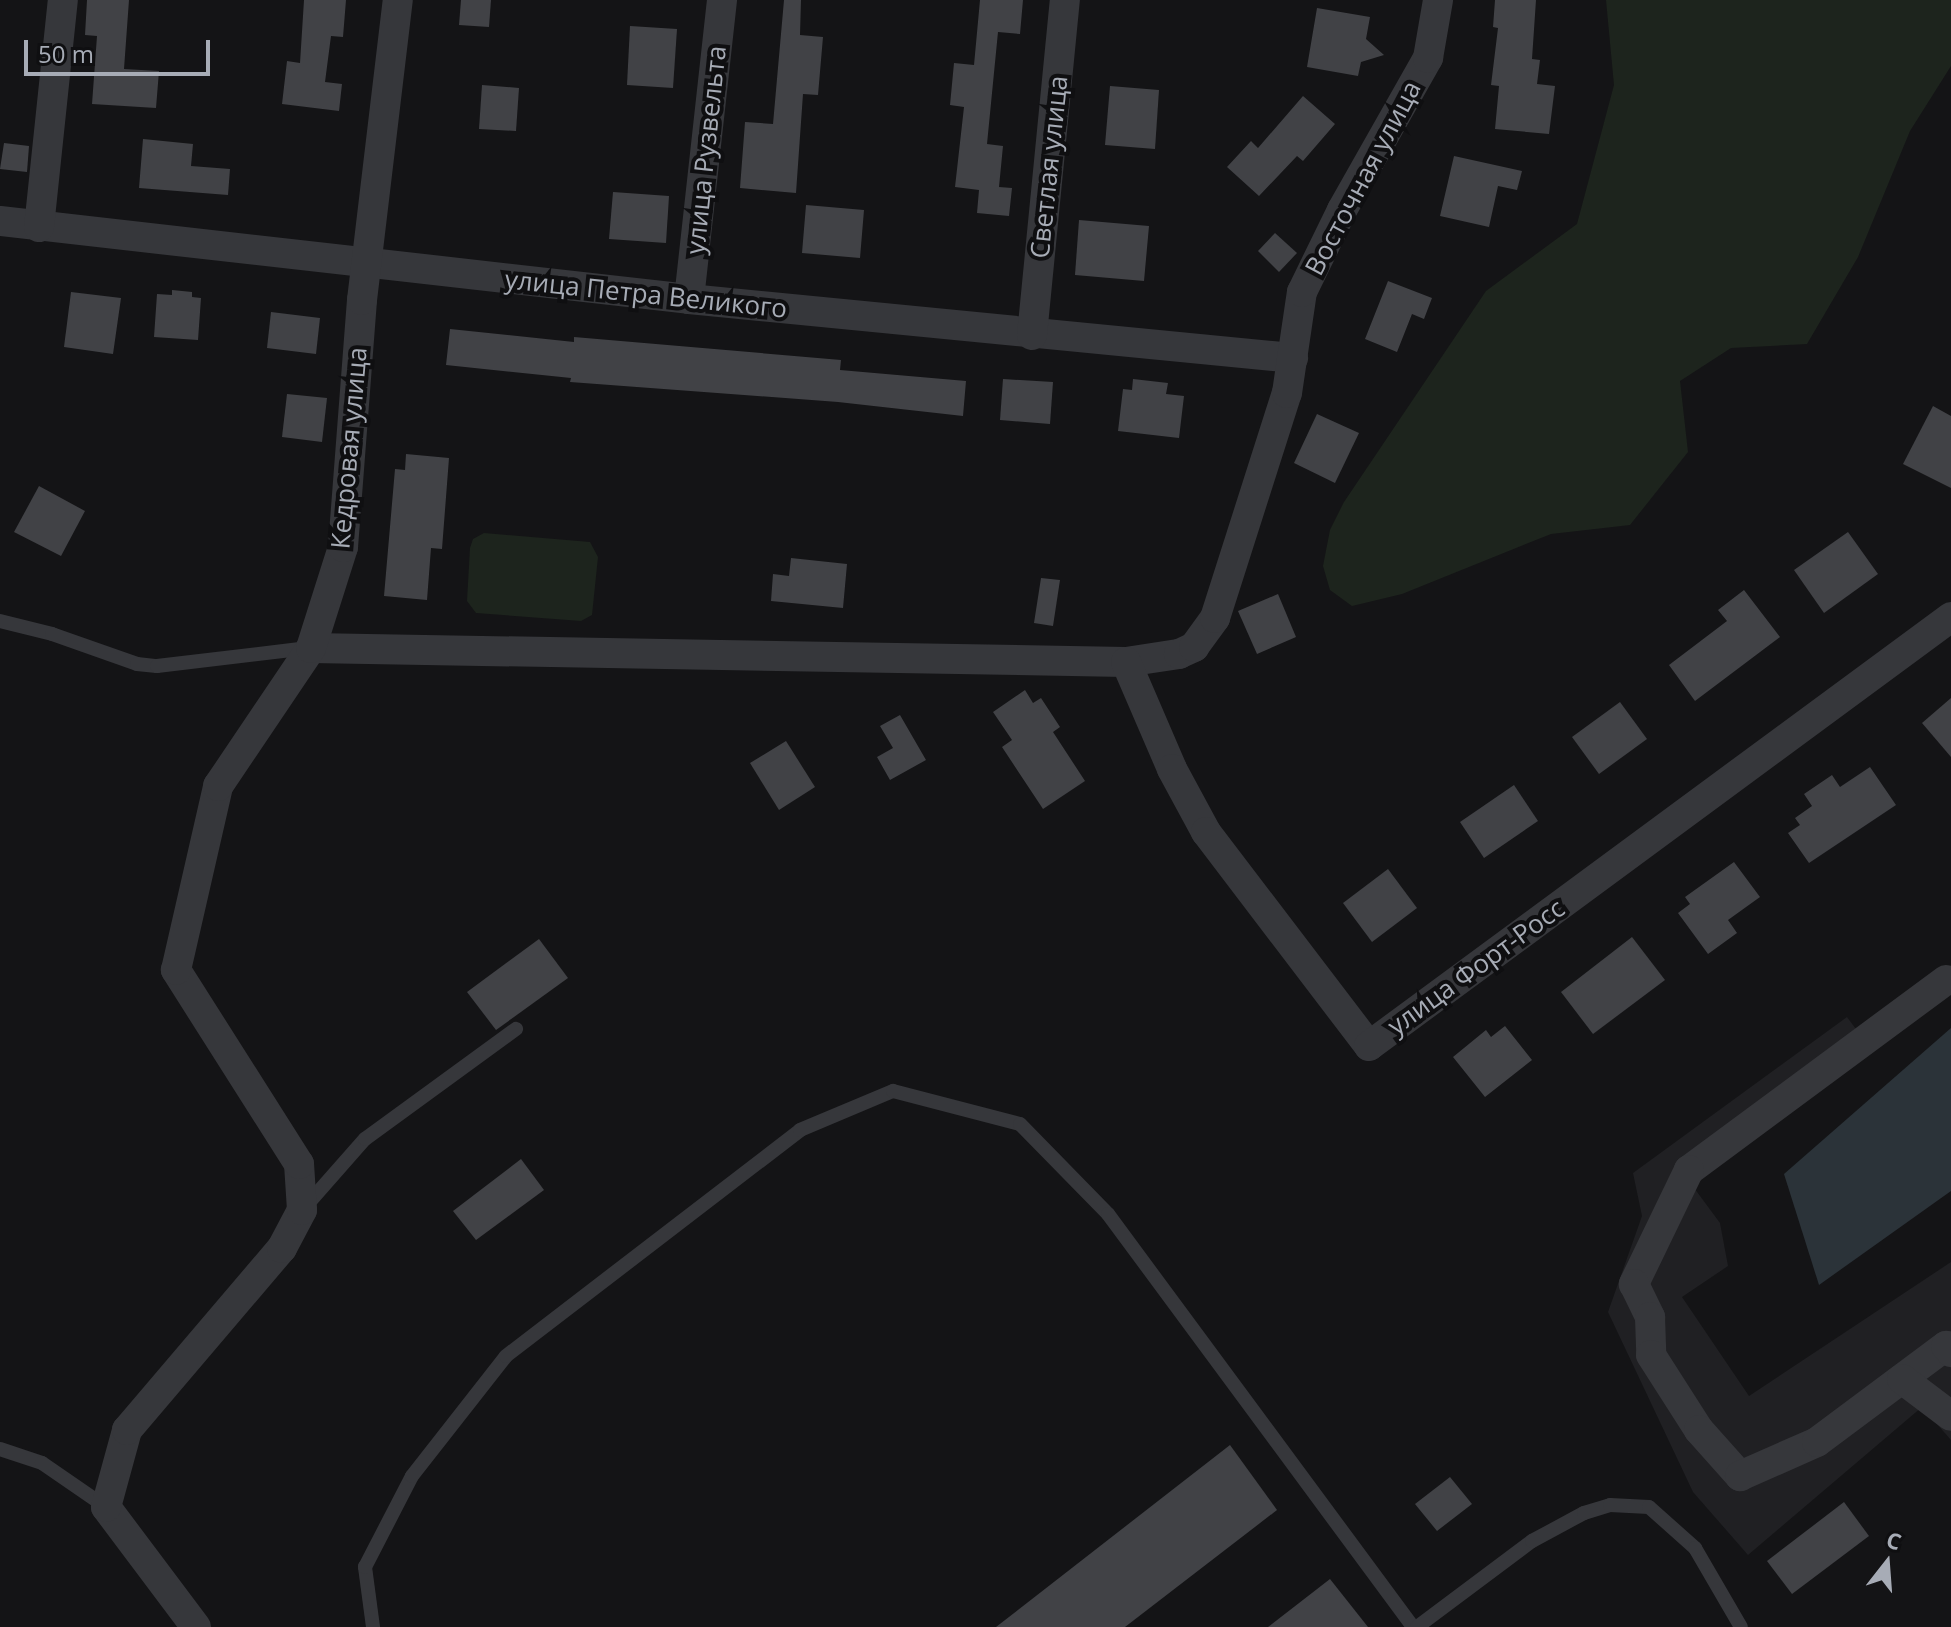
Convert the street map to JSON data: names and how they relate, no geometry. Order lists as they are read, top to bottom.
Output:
{
  "streets": {
    "street": [
      "улица Рузвельта",
      "Светлая улица",
      "Восточная улица",
      "улица Петра Великого",
      "Кедровая улица",
      "улица Форт-Росс"
    ]
  },
  "crossings": [
    ["улица Рузвельта", "улица Петра Великого"],
    ["Светлая улица", "улица Петра Великого"],
    ["Восточная улица", "улица Петра Великого"],
    ["Восточная улица", "Кедровая улица"],
    ["Восточная улица", "улица Форт-Росс"],
    ["улица Петра Великого", "Кедровая улица"]
  ],
  "scale_bar": "50 m",
  "north": "top"
}
